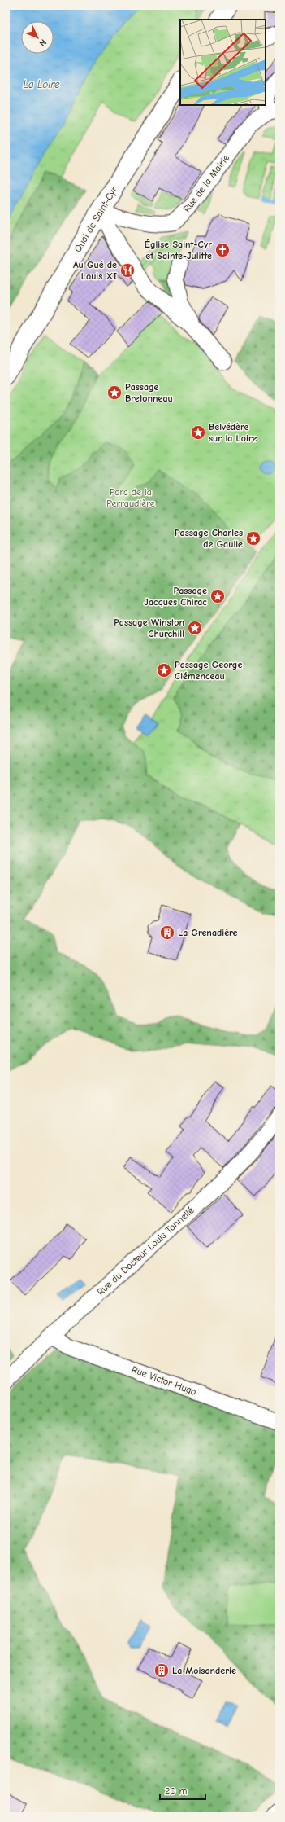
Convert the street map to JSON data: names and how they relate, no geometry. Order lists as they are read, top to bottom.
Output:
{
  "streets": {
    "main road": ["Quai de Saint-Cyr"],
    "street": ["Rue de la Mairie", "Rue du Docteur Louis Tonnellé", "Rue Victor Hugo"]
  },
  "crossings": [
    ["Rue de la Mairie", "Quai de Saint-Cyr"],
    ["Rue du Docteur Louis Tonnellé", "Rue Victor Hugo"]
  ],
  "water": ["La Loire"],
  "parks": ["Parc de la Perraudière"],
  "places": {
    "church": ["Église Saint-Cyr et Sainte-Julitte"],
    "restaurant": ["Au Gué de Louis XI"],
    "place": [
      "Passage Bretonneau",
      "Belvédère sur la Loire",
      "Passage Charles de Gaulle",
      "Passage Jacques Chirac",
      "Passage Winston Churchill",
      "Passage George Clémenceau"
    ],
    "building": ["La Grenadière", "La Moisanderie"]
  },
  "scale_bar": "20 m",
  "north": "bottom right"
}
